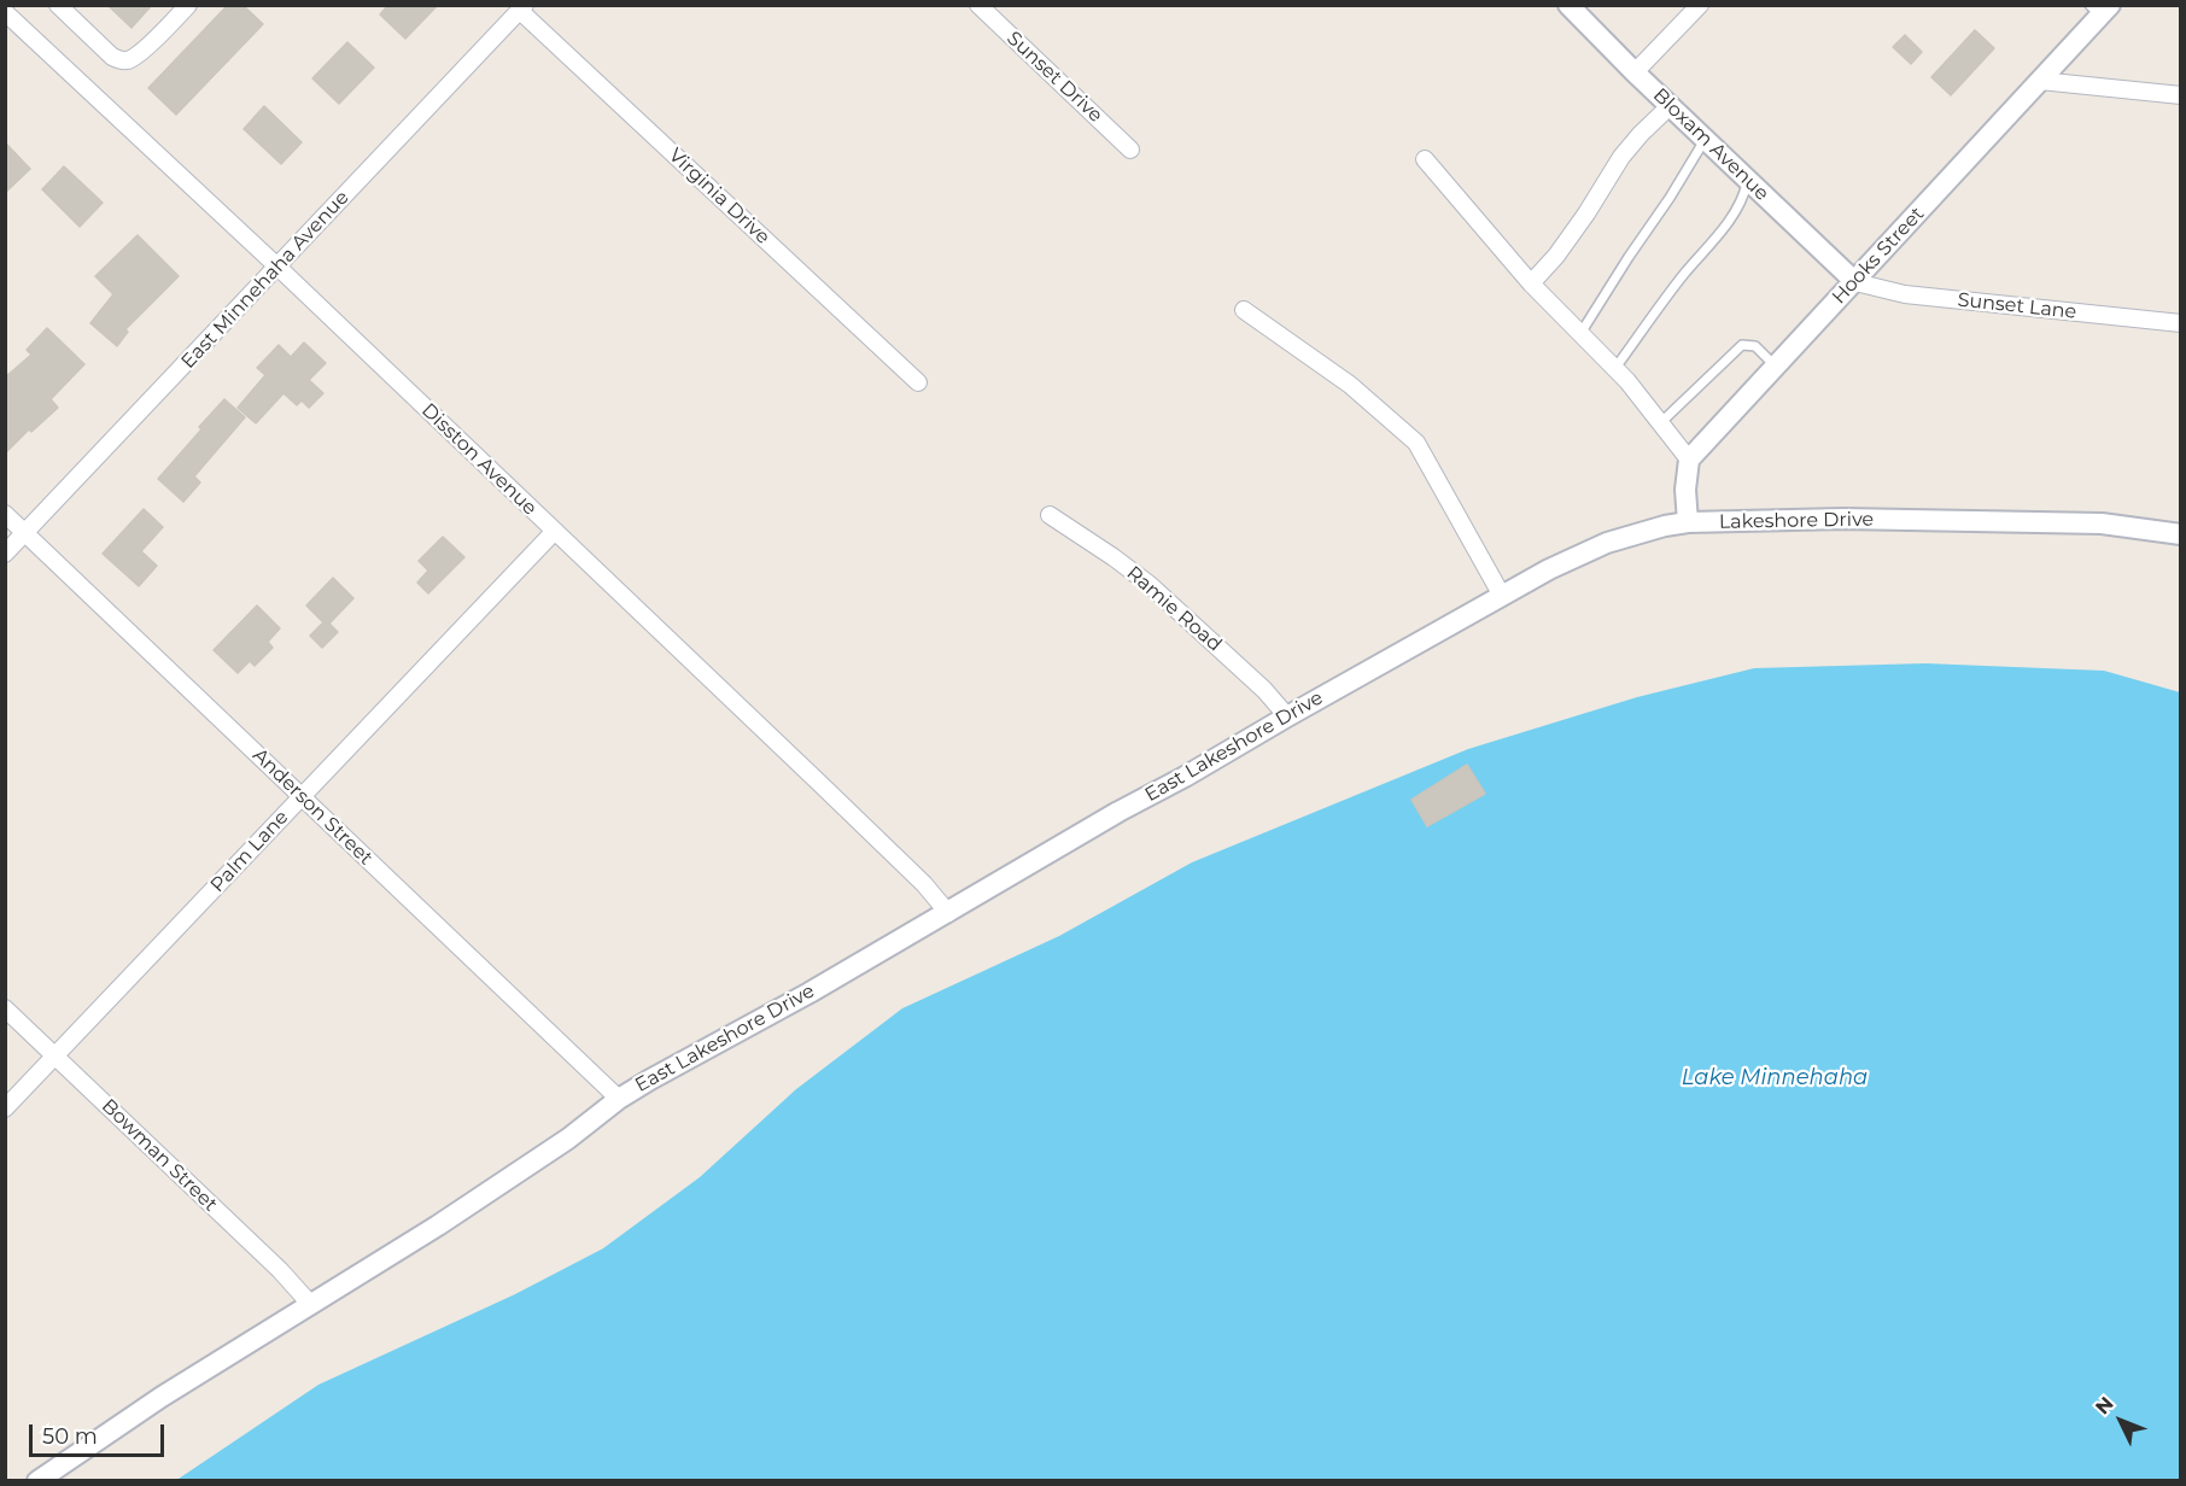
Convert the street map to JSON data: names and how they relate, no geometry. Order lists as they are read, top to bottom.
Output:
{
  "streets": {
    "street": [
      "Sunset Drive",
      "Bloxam Avenue",
      "Virginia Drive",
      "Hooks Street",
      "East Minnehaha Avenue",
      "Sunset Lane",
      "Disston Avenue",
      "Lakeshore Drive",
      "Ramie Road",
      "East Lakeshore Drive",
      "Anderson Street",
      "Palm Lane",
      "Bowman Street"
    ]
  },
  "crossings": [
    ["Bloxam Avenue", "Hooks Street"],
    ["Bloxam Avenue", "Sunset Lane"],
    ["Virginia Drive", "East Minnehaha Avenue"],
    ["Hooks Street", "Sunset Lane"],
    ["East Minnehaha Avenue", "Disston Avenue"],
    ["East Minnehaha Avenue", "Anderson Street"],
    ["Disston Avenue", "East Lakeshore Drive"],
    ["Disston Avenue", "Palm Lane"],
    ["Lakeshore Drive", "East Lakeshore Drive"],
    ["Ramie Road", "East Lakeshore Drive"],
    ["East Lakeshore Drive", "Anderson Street"],
    ["East Lakeshore Drive", "Bowman Street"],
    ["Anderson Street", "Palm Lane"],
    ["Palm Lane", "Bowman Street"]
  ],
  "water": ["Lake Minnehaha"],
  "scale_bar": "50 m",
  "north": "top left"
}
